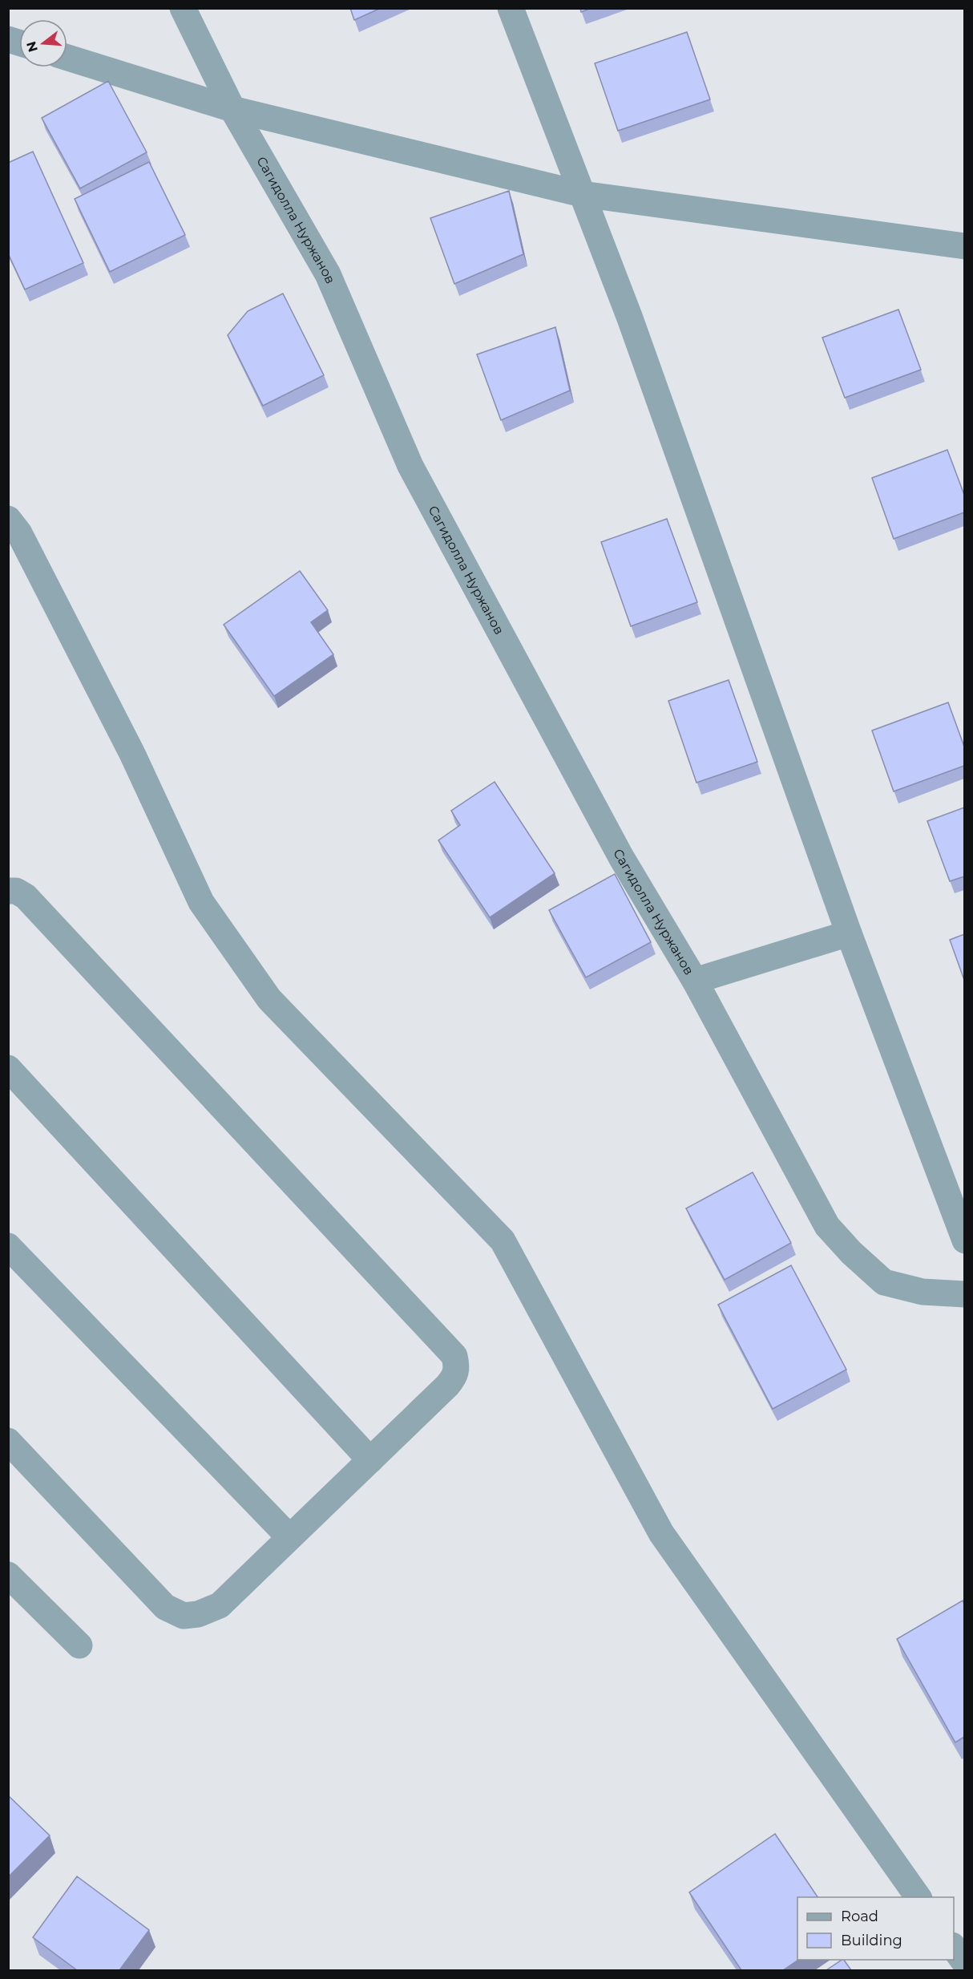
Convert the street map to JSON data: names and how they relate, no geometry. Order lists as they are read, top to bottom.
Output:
{
  "streets": {
    "street": ["Сагидолла Нуржанов"]
  },
  "legend": ["Road", "Building"],
  "north": "left"
}
